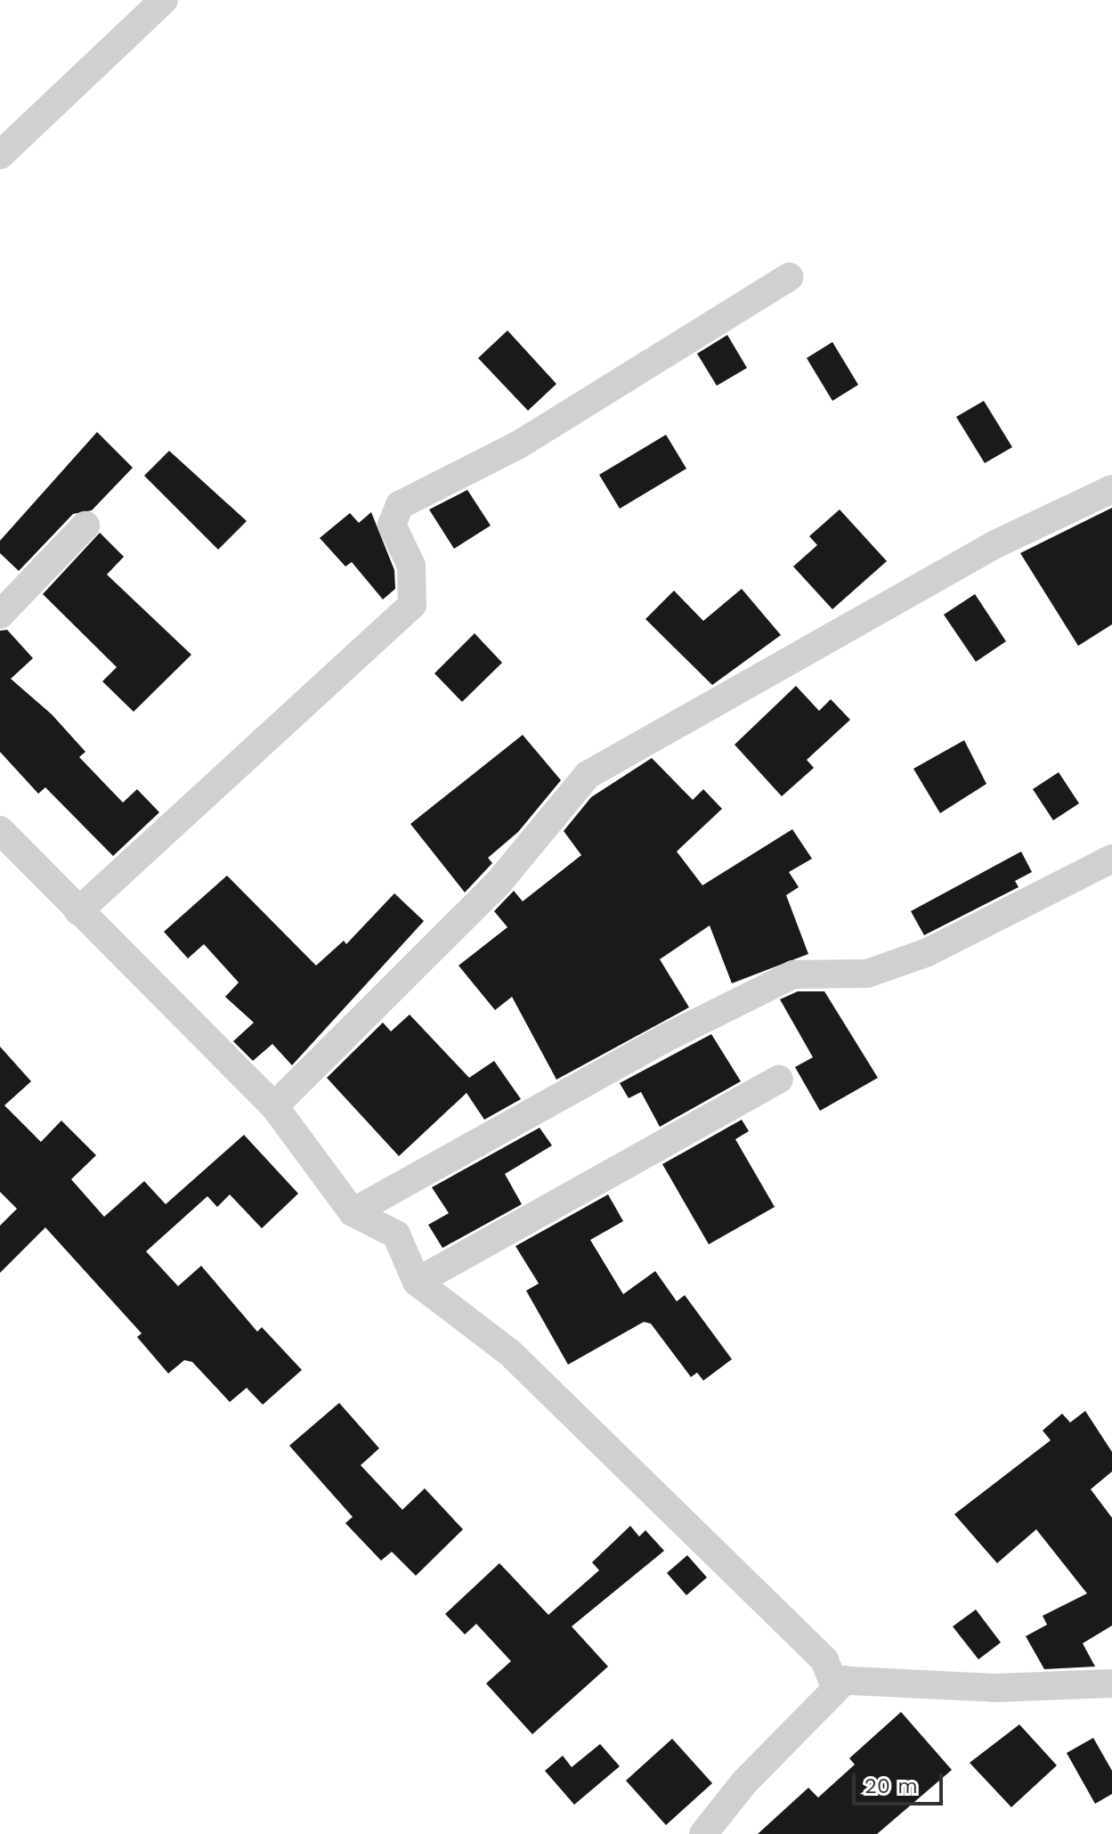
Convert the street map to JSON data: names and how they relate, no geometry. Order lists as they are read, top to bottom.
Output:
{
  "scale_bar": "20 m"
}
